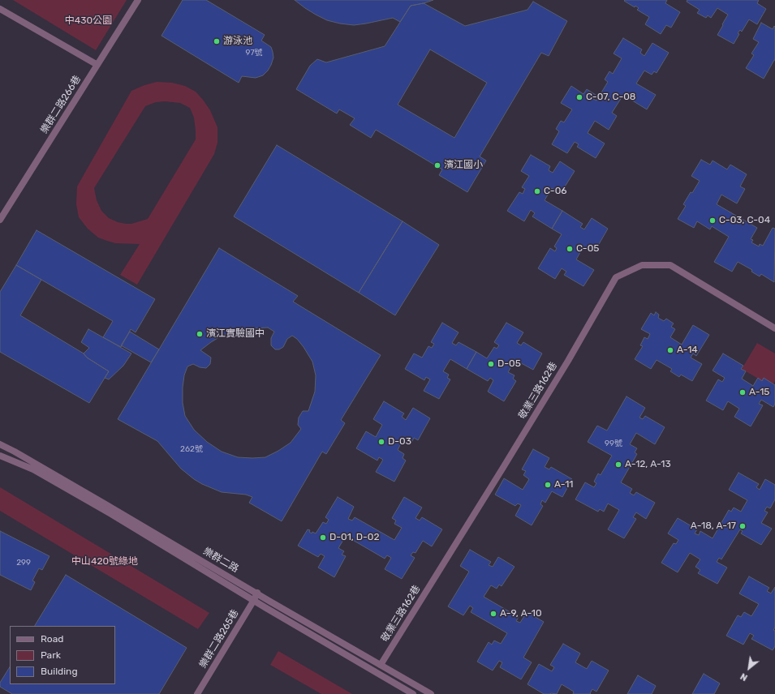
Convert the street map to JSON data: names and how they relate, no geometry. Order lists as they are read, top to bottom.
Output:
{
  "streets": {
    "street": [
      "樂群二路266巷",
      "敬業三路162巷",
      "樂群二路",
      "樂群二路265巷"
    ]
  },
  "crossings": [
    ["敬業三路162巷", "樂群二路"],
    ["樂群二路", "樂群二路265巷"]
  ],
  "parks": ["中430公園", "中山420號綠地"],
  "places": [
    "游泳池",
    "C-07, C-08",
    "濱江國小",
    "C-06",
    "C-03, C-04",
    "C-05",
    "濱江實驗國中",
    "A-14",
    "D-05",
    "A-15",
    "D-03",
    "A-12, A-13",
    "A-11",
    "A-18, A-17",
    "D-01, D-02",
    "A-9, A-10"
  ],
  "house_numbers": [
    "97號",
    "99號",
    "262號",
    "299"
  ],
  "legend": ["Road", "Park", "Building"],
  "north": "bottom left"
}
